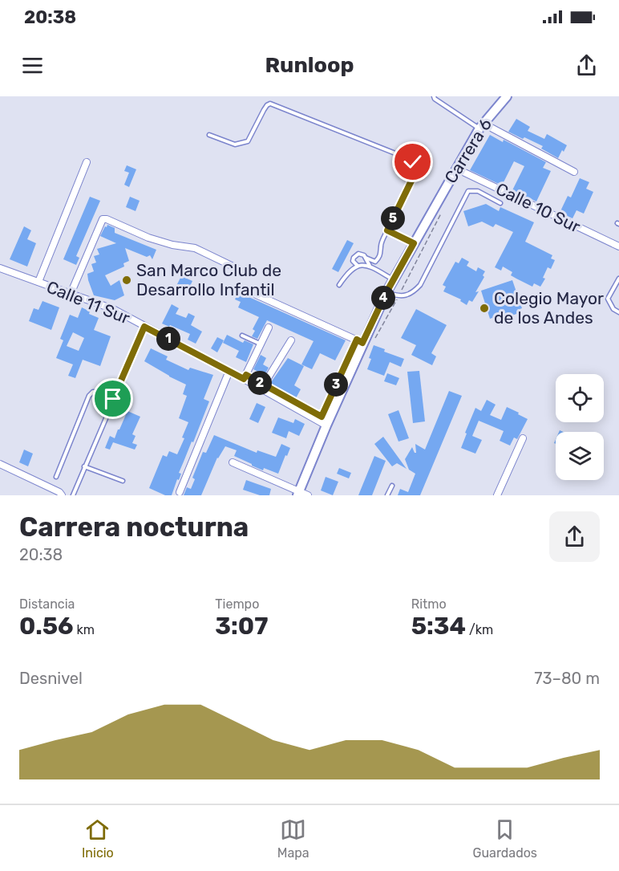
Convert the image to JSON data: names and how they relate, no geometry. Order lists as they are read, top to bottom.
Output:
{
  "streets": {
    "main road": ["Carrera 6"],
    "street": ["Calle 10 Sur", "Calle 11 Sur"]
  },
  "crossings": [
    ["Carrera 6", "Calle 10 Sur"],
    ["Carrera 6", "Calle 11 Sur"]
  ],
  "places": ["San Marco Club de Desarrollo Infantil", "Colegio Mayor de los Andes"],
  "page": {
    "status": "20:38",
    "header": "Runloop",
    "pins": [
      "5",
      "4",
      "1",
      "2",
      "3"
    ],
    "heading": ["Carrera nocturna", "20:38"],
    "stats": [
      ["Distancia", "0.56 km"],
      ["Tiempo", "3:07"],
      ["Ritmo", "5:34 /km"]
    ],
    "chart": ["Desnivel", "73–80 m"],
    "tabs": ["Inicio", "Mapa", "Guardados"]
  }
}
